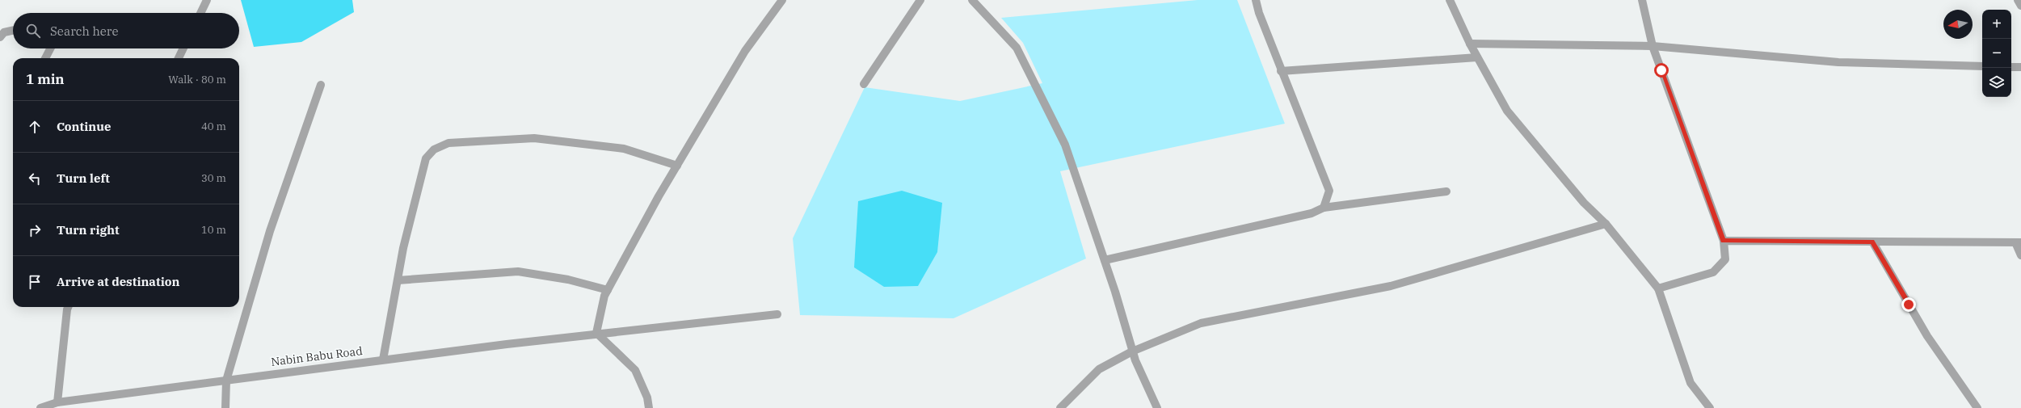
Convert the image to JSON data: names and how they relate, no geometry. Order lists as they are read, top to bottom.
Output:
{
  "streets": {
    "street": ["Nabin Babu Road"]
  },
  "north": "left",
  "page": {
    "map_buttons": ["+", "−"],
    "search": "Search here",
    "heading": ["1 min", "Walk · 80 m"],
    "list": [
      ["Continue", "40 m"],
      ["Turn left", "30 m"],
      ["Turn right", "10 m"],
      "Arrive at destination"
    ]
  }
}
